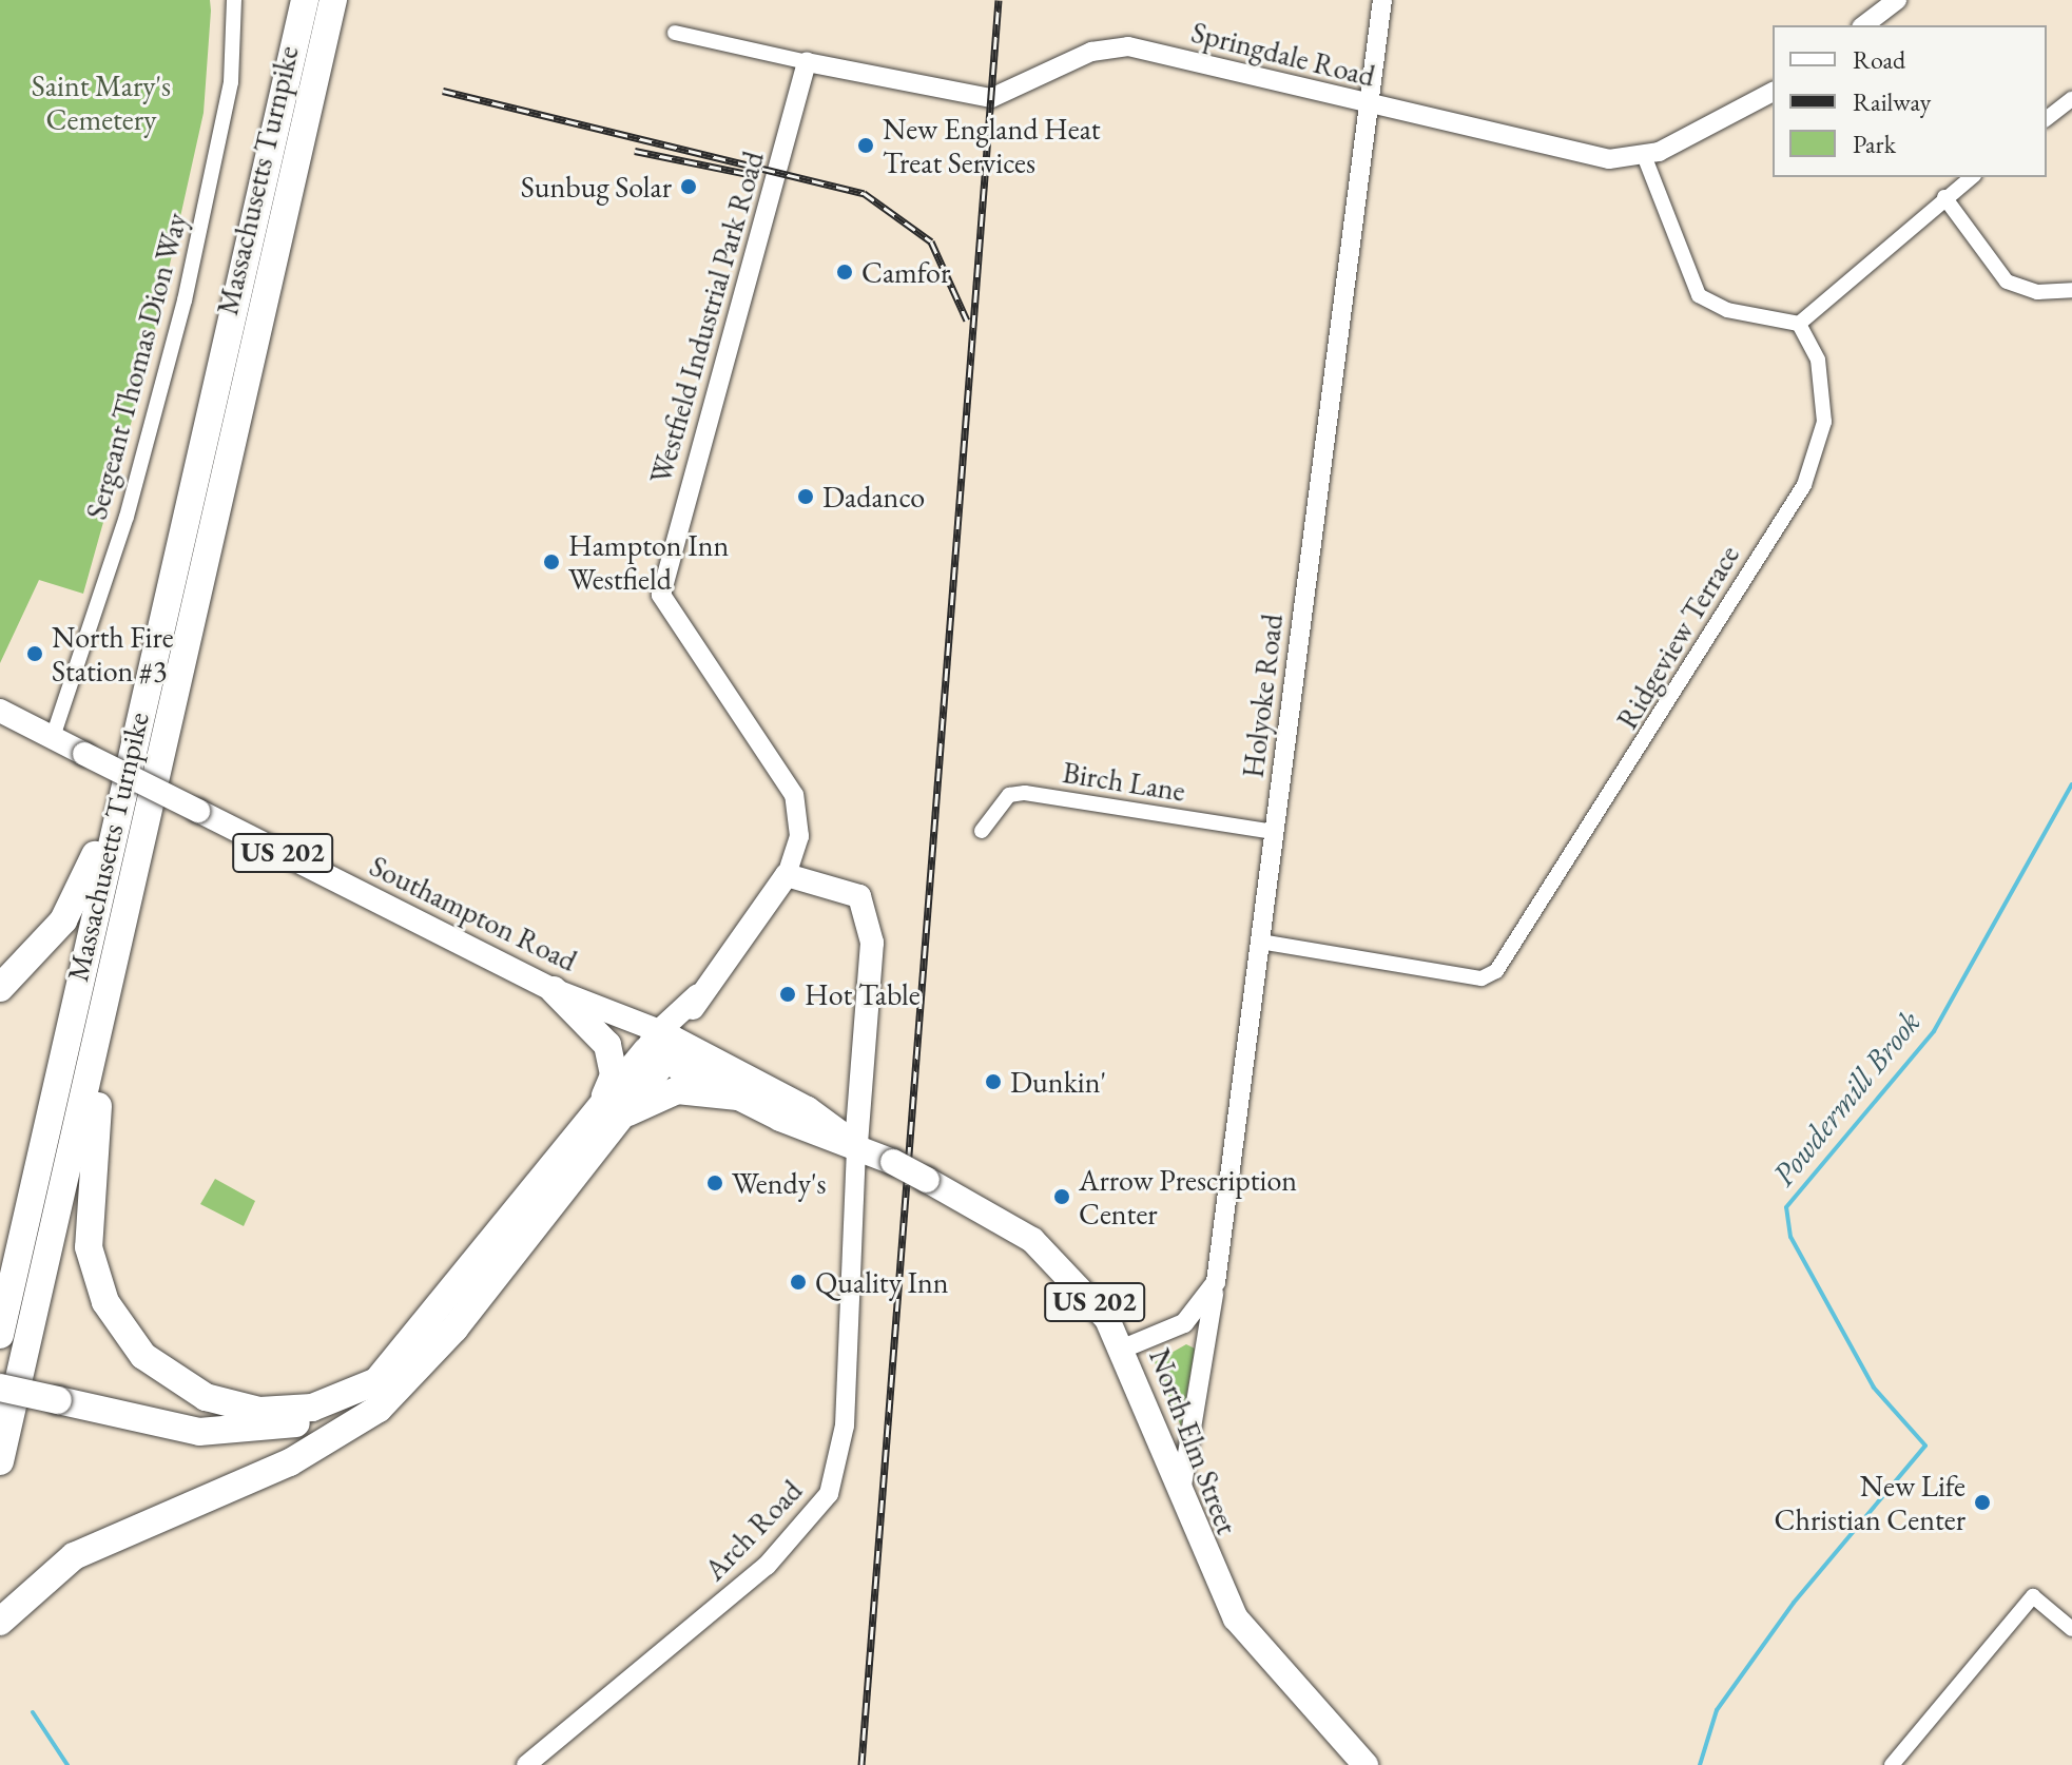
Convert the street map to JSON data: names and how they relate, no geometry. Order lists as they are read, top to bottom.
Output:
{
  "streets": {
    "highway": [
      "Massachusetts Turnpike",
      "US 202",
      "Southampton Road",
      "North Elm Street"
    ],
    "street": [
      "Springdale Road",
      "Westfield Industrial Park Road",
      "Sergeant Thomas Dion Way",
      "Ridgeview Terrace",
      "Holyoke Road",
      "Birch Lane",
      "Arch Road"
    ]
  },
  "crossings": [
    ["Springdale Road", "Westfield Industrial Park Road"],
    ["Springdale Road", "Holyoke Road"],
    ["Sergeant Thomas Dion Way", "Southampton Road"],
    ["Ridgeview Terrace", "Holyoke Road"],
    ["Holyoke Road", "Birch Lane"],
    ["Holyoke Road", "North Elm Street"],
    ["Southampton Road", "North Elm Street"],
    ["Southampton Road", "Arch Road"]
  ],
  "water": ["Powdermill Brook"],
  "parks": ["Saint Mary's Cemetery"],
  "places": [
    "New England Heat Treat Services",
    "Sunbug Solar",
    "Camfor",
    "Dadanco",
    "Hampton Inn Westfield",
    "North Fire Station #3",
    "Hot Table",
    "Dunkin'",
    "Wendy's",
    "Arrow Prescription Center",
    "Quality Inn",
    "New Life Christian Center"
  ],
  "legend": ["Road", "Railway", "Park"]
}
